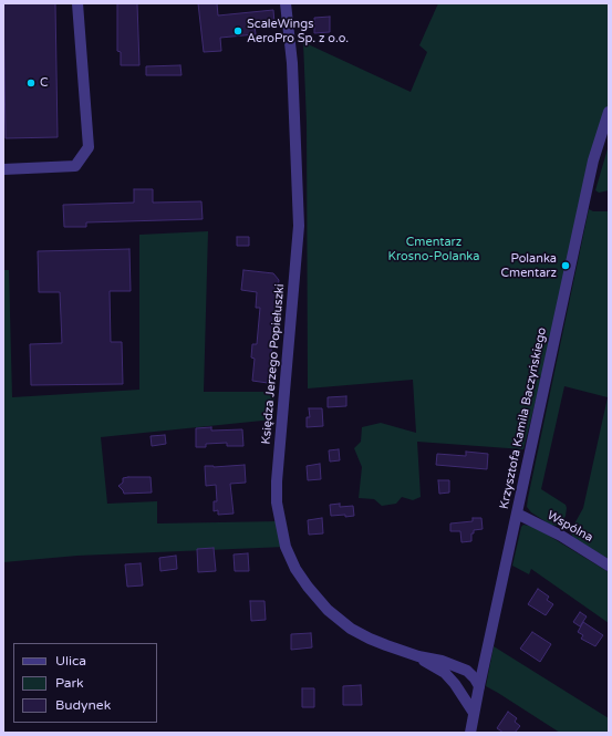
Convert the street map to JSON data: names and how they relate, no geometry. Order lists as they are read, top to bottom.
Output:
{
  "streets": {
    "street": ["Księdza Jerzego Popiełuszki", "Krzysztofa Kamila Baczyńskiego", "Wspólna"]
  },
  "crossings": [
    ["Księdza Jerzego Popiełuszki", "Krzysztofa Kamila Baczyńskiego"],
    ["Krzysztofa Kamila Baczyńskiego", "Wspólna"]
  ],
  "parks": ["Cmentarz Krosno-Polanka"],
  "places": ["ScaleWings AeroPro Sp. z o.o.", "C", "Polanka Cmentarz"],
  "legend": ["Ulica", "Park", "Budynek"]
}
